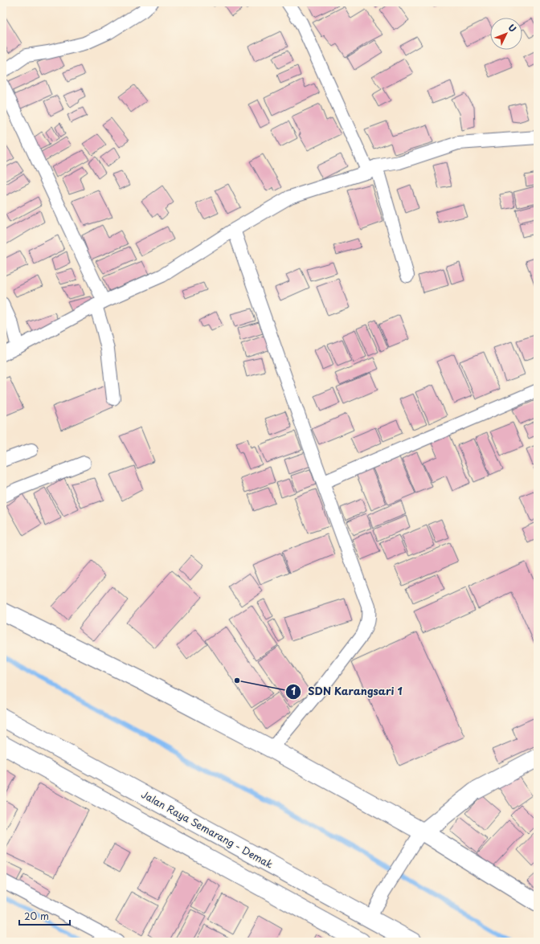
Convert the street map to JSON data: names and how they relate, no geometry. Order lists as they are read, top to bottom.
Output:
{
  "streets": {
    "main road": ["Jalan Raya Semarang - Demak"]
  },
  "places": ["SDN Karangsari 1"],
  "scale_bar": "20 m",
  "north": "top right"
}
